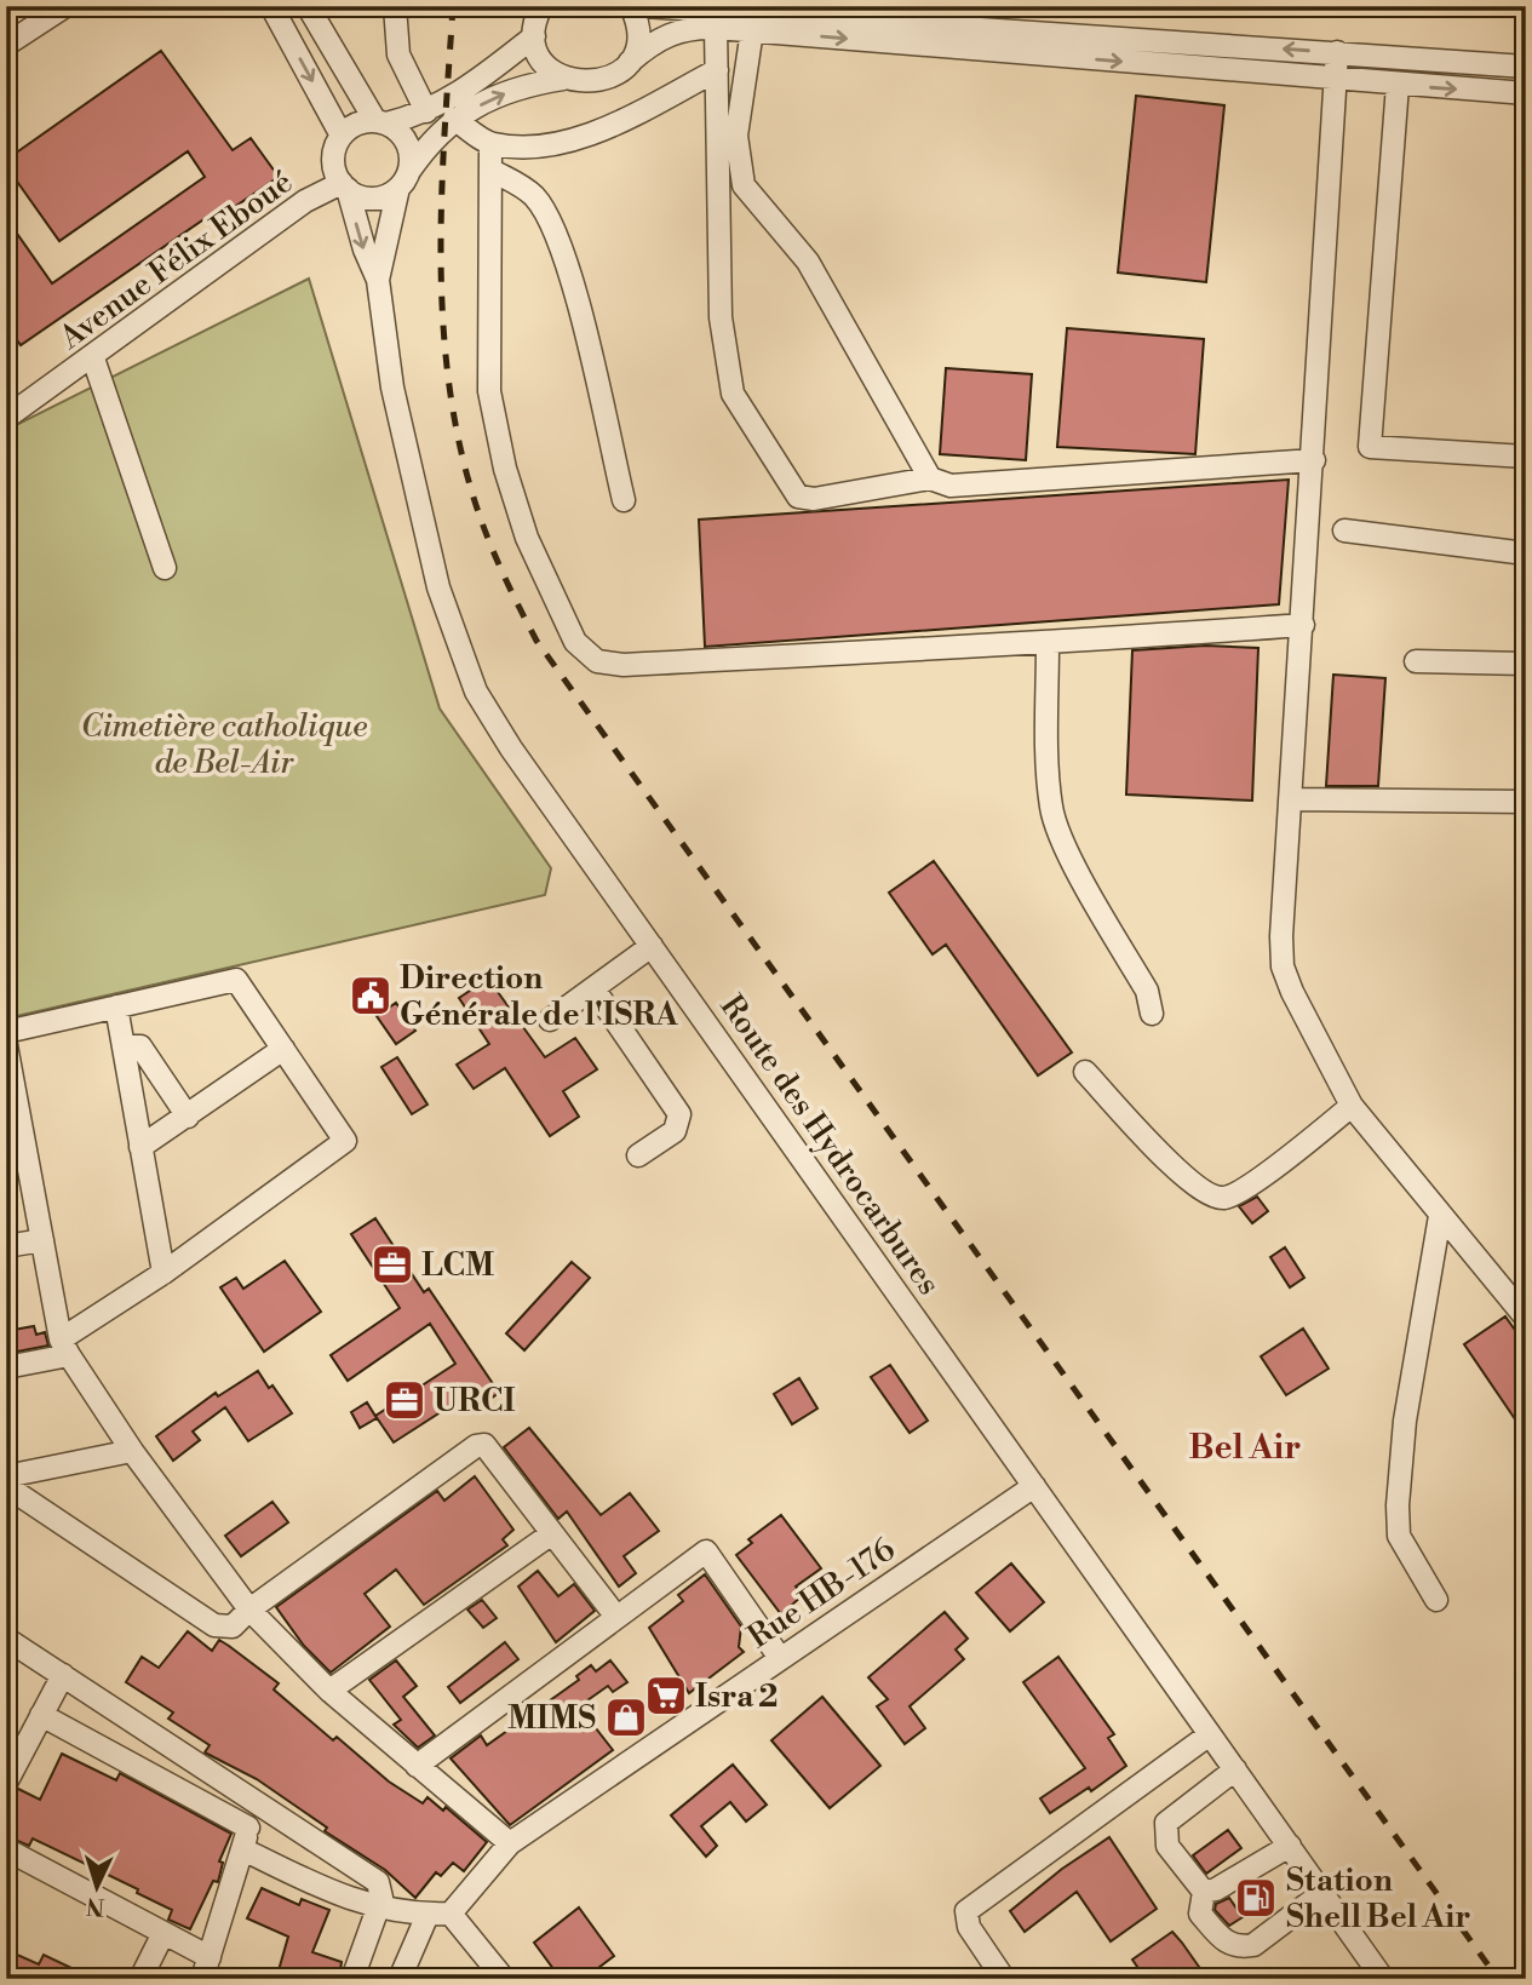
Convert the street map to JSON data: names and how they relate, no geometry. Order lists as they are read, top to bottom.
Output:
{
  "streets": {
    "street": ["Avenue Félix Eboué", "Route des Hydrocarbures", "Rue HB-176"]
  },
  "crossings": [
    ["Avenue Félix Eboué", "Route des Hydrocarbures"],
    ["Route des Hydrocarbures", "Rue HB-176"]
  ],
  "districts": ["Bel Air"],
  "parks": ["Cimetière catholique de Bel-Air"],
  "places": {
    "public building": ["Direction Générale de l'ISRA"],
    "office": ["LCM", "URCI"],
    "supermarket": ["Isra 2"],
    "shop": ["MIMS"],
    "fuel station": ["Station Shell Bel Air"]
  },
  "north": "bottom"
}
